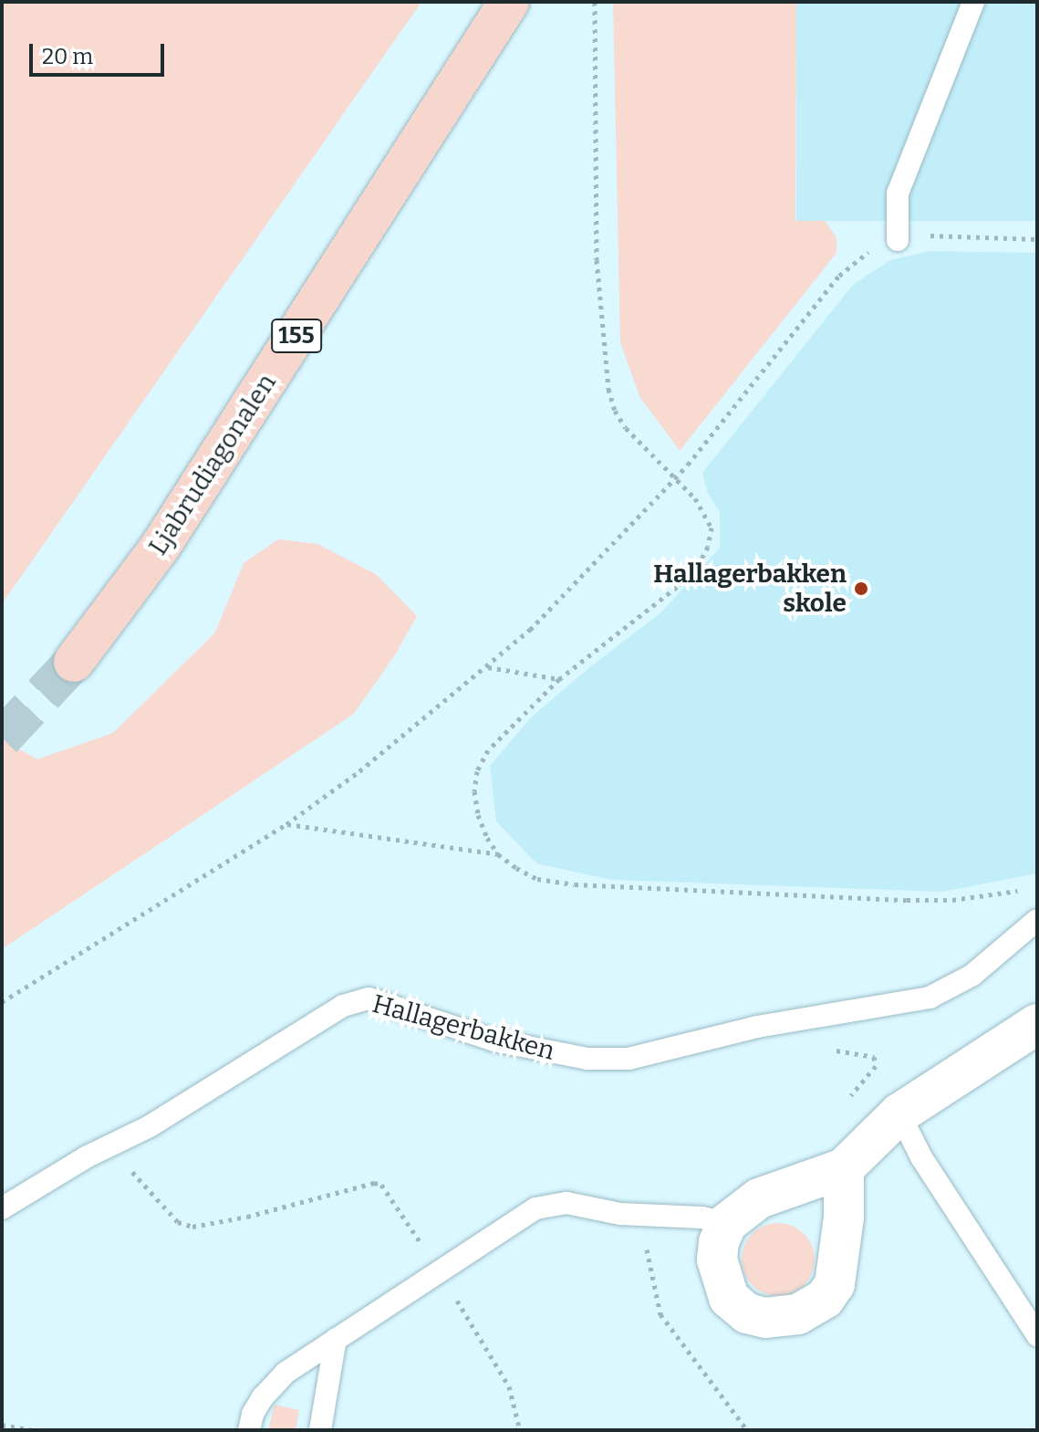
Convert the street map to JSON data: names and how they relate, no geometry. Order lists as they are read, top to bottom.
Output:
{
  "streets": {
    "main road": ["155", "Ljabrudiagonalen"],
    "lane": ["Hallagerbakken"]
  },
  "places": ["Hallagerbakken skole"],
  "scale_bar": "20 m"
}
